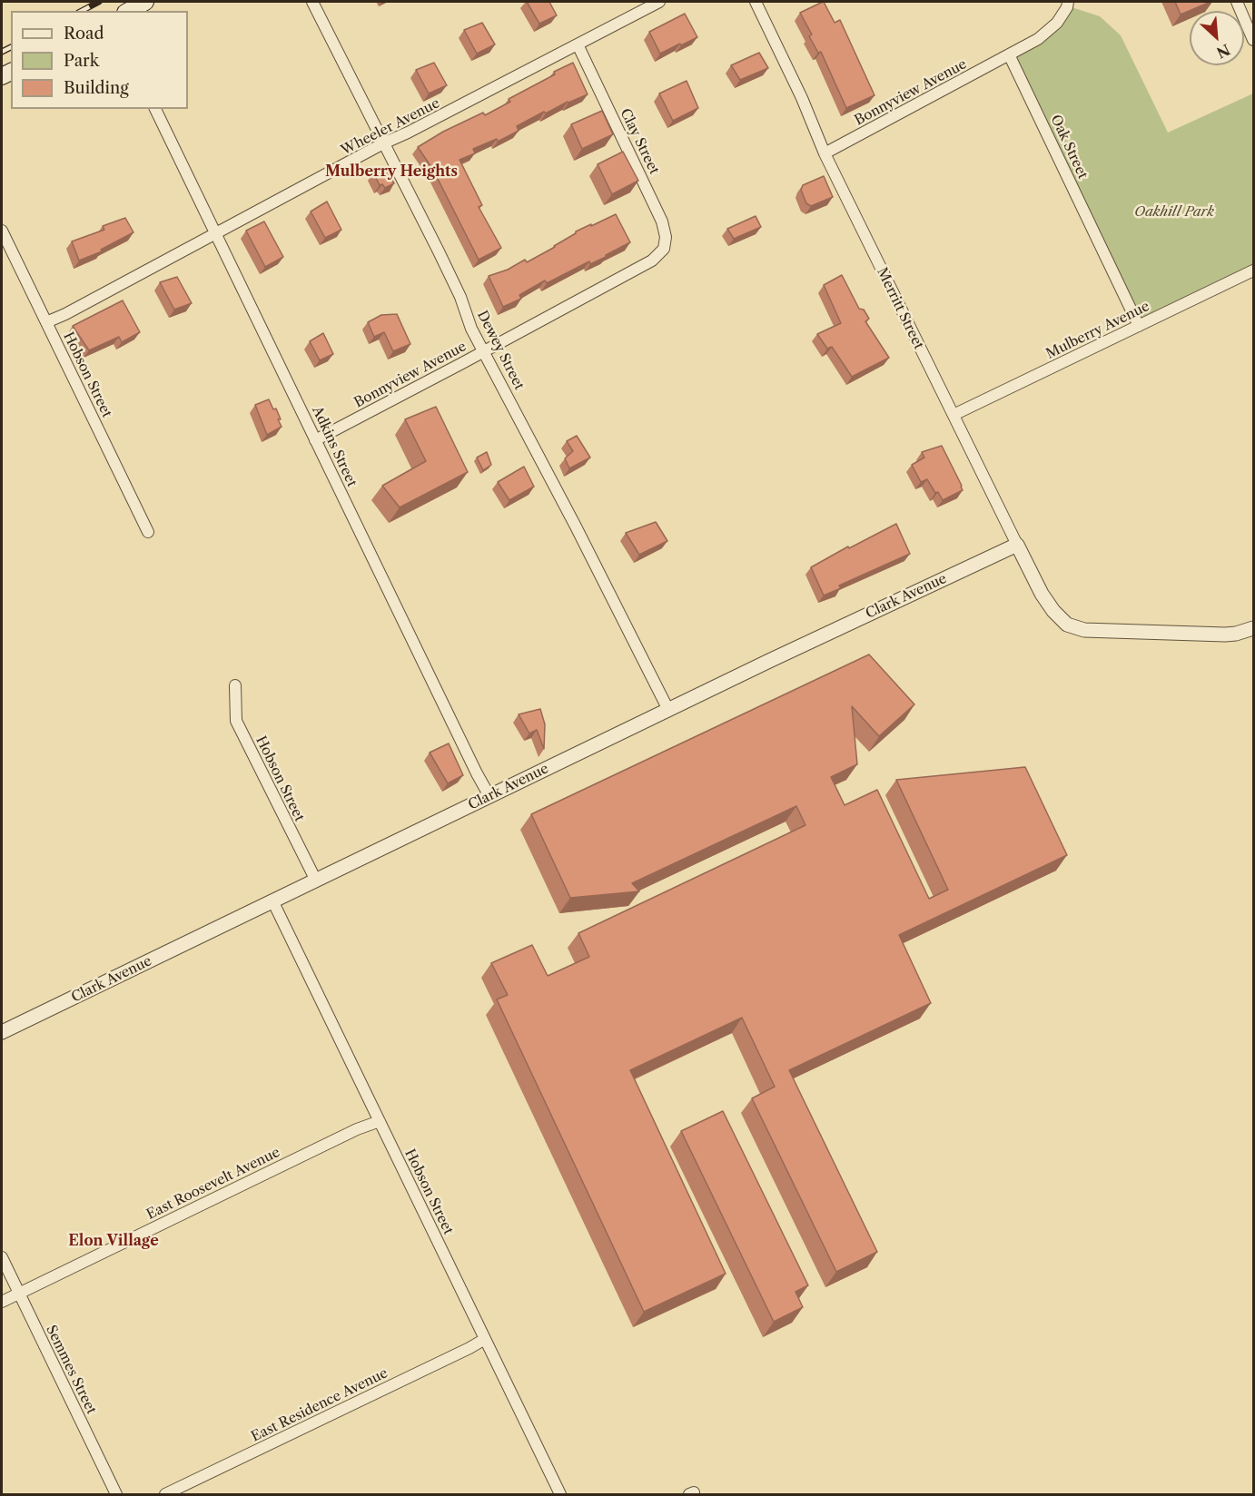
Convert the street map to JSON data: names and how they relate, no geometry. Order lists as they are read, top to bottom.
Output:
{
  "streets": {
    "street": [
      "Bonnyview Avenue",
      "Wheeler Avenue",
      "Clay Street",
      "Oak Street",
      "Merritt Street",
      "Mulberry Avenue",
      "Dewey Street",
      "Hobson Street",
      "Adkins Street",
      "Clark Avenue",
      "East Roosevelt Avenue",
      "Semmes Street",
      "East Residence Avenue"
    ]
  },
  "crossings": [
    ["Bonnyview Avenue", "Clay Street"],
    ["Bonnyview Avenue", "Oak Street"],
    ["Bonnyview Avenue", "Merritt Street"],
    ["Bonnyview Avenue", "Dewey Street"],
    ["Bonnyview Avenue", "Adkins Street"],
    ["Wheeler Avenue", "Clay Street"],
    ["Wheeler Avenue", "Dewey Street"],
    ["Wheeler Avenue", "Hobson Street"],
    ["Wheeler Avenue", "Adkins Street"],
    ["Oak Street", "Mulberry Avenue"],
    ["Merritt Street", "Mulberry Avenue"],
    ["Merritt Street", "Clark Avenue"],
    ["Dewey Street", "Clark Avenue"],
    ["Hobson Street", "Clark Avenue"],
    ["Hobson Street", "East Roosevelt Avenue"],
    ["Hobson Street", "East Residence Avenue"],
    ["Adkins Street", "Clark Avenue"],
    ["East Roosevelt Avenue", "Semmes Street"]
  ],
  "districts": ["Mulberry Heights", "Elon Village"],
  "parks": ["Oakhill Park"],
  "legend": ["Road", "Park", "Building"],
  "north": "bottom right"
}
